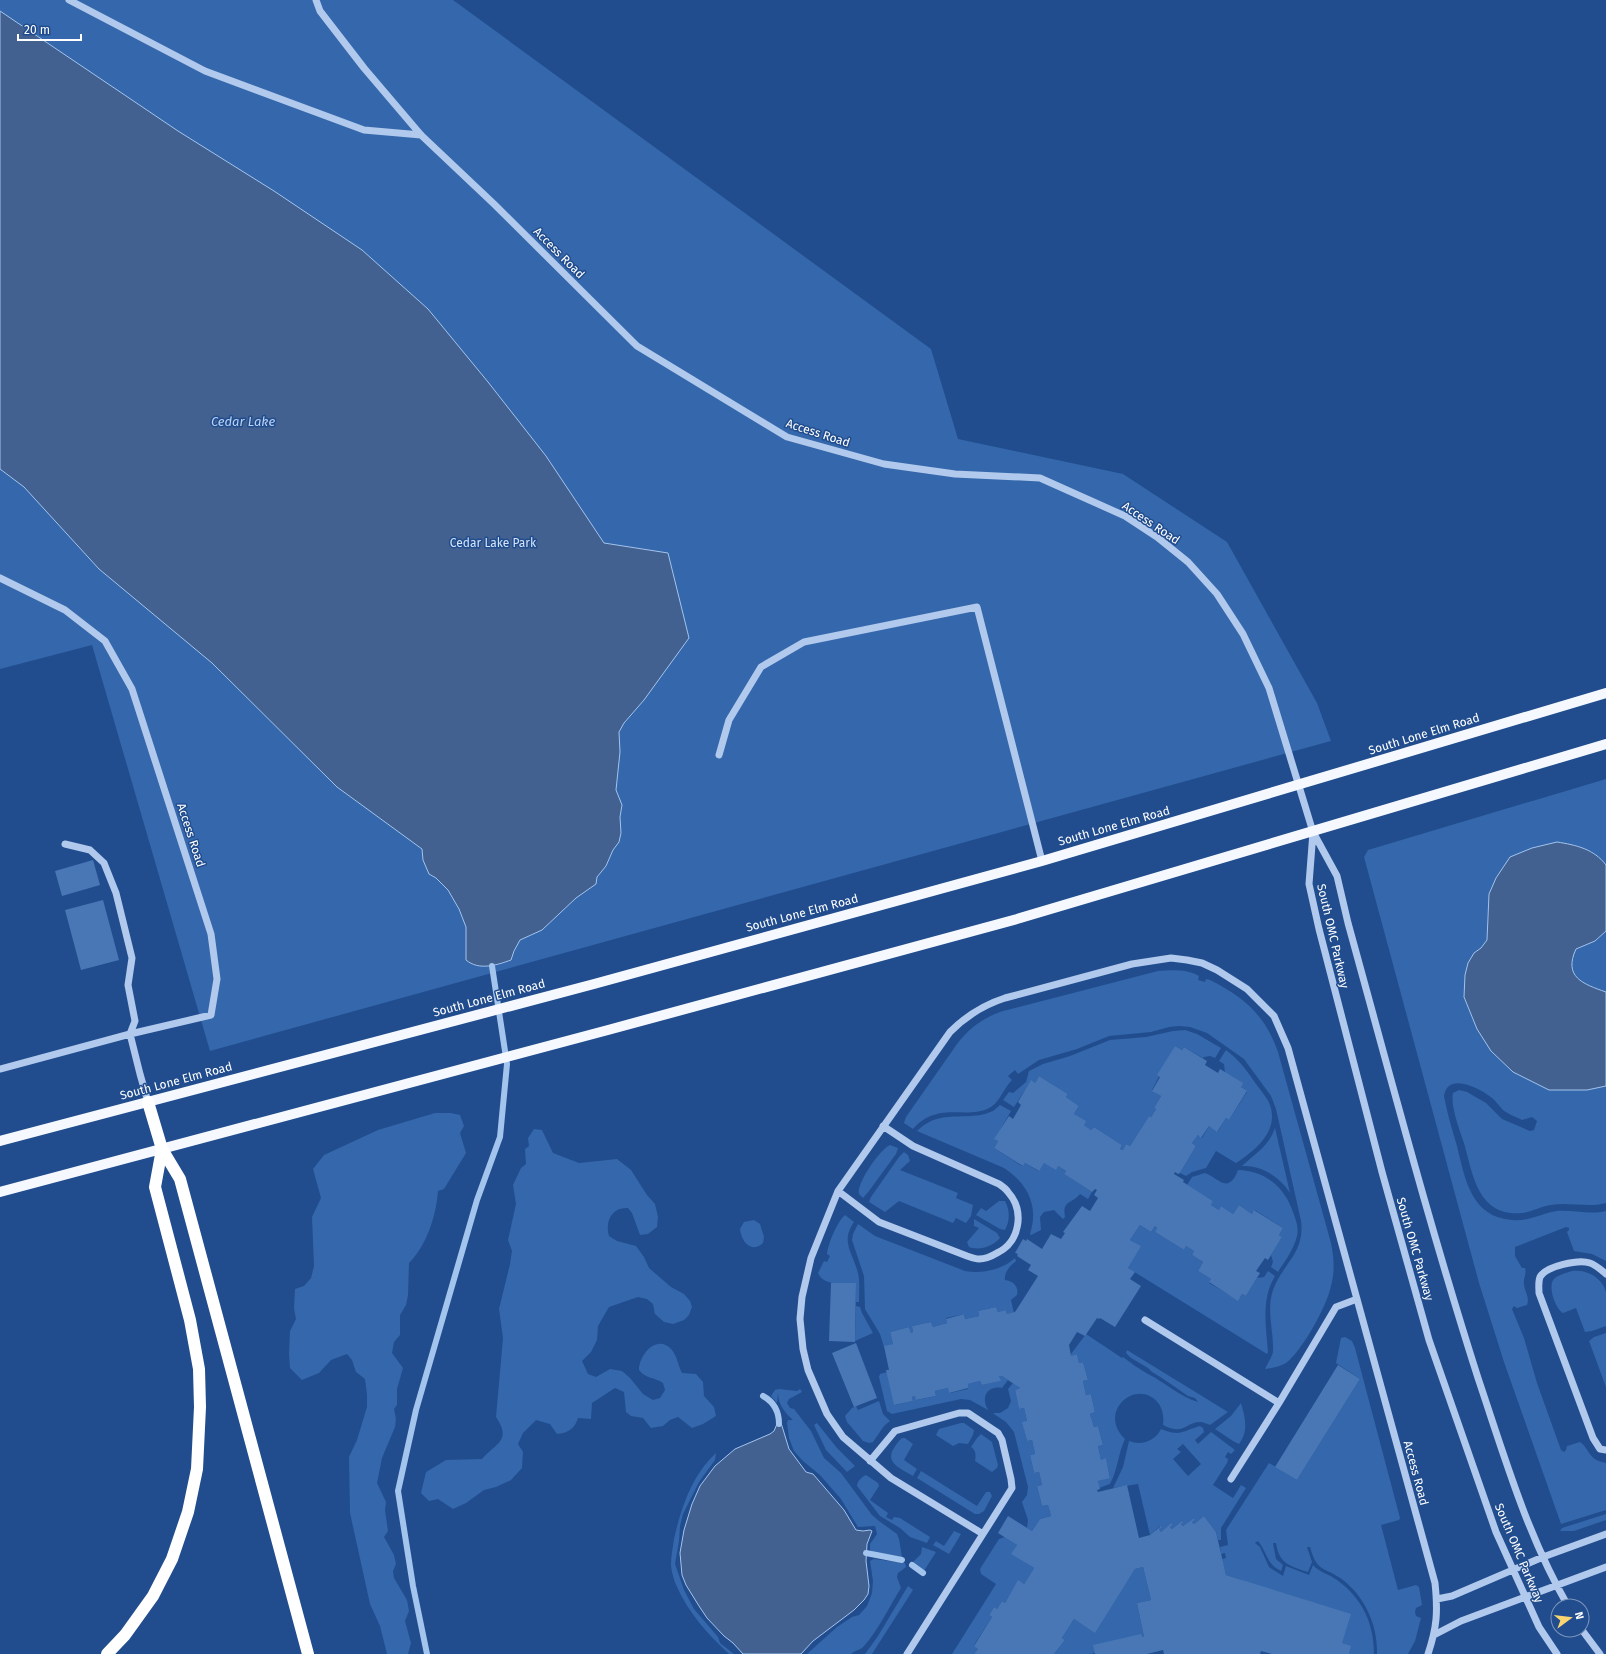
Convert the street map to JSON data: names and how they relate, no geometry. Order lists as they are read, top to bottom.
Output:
{
  "streets": {
    "main road": ["South Lone Elm Road"],
    "street": ["Access Road", "South OMC Parkway"]
  },
  "crossings": [
    ["Access Road", "South Lone Elm Road"],
    ["Access Road", "South OMC Parkway"],
    ["South Lone Elm Road", "South OMC Parkway"]
  ],
  "water": ["Cedar Lake"],
  "parks": ["Cedar Lake Park"],
  "scale_bar": "20 m",
  "north": "right"
}
